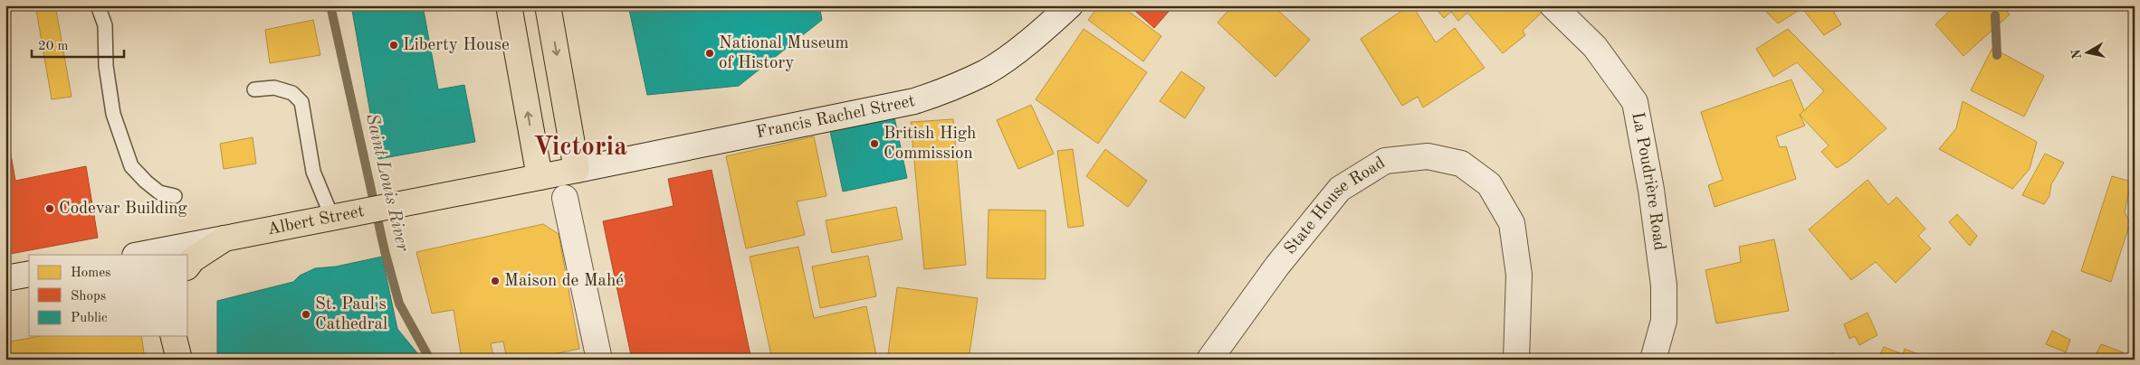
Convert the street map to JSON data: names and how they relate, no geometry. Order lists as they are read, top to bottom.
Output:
{
  "streets": {
    "main road": ["Albert Street"],
    "street": ["Francis Rachel Street", "La Poudrière Road", "State House Road"]
  },
  "crossings": [
    ["Francis Rachel Street", "Albert Street"]
  ],
  "districts": ["Victoria"],
  "water": ["Saint Louis River"],
  "places": [
    "Liberty House",
    "National Museum of History",
    "British High Commission",
    "Codevar Building",
    "Maison de Mahé",
    "St. Paul's Cathedral"
  ],
  "legend": ["Homes", "Shops", "Public"],
  "scale_bar": "20 m",
  "north": "left"
}
